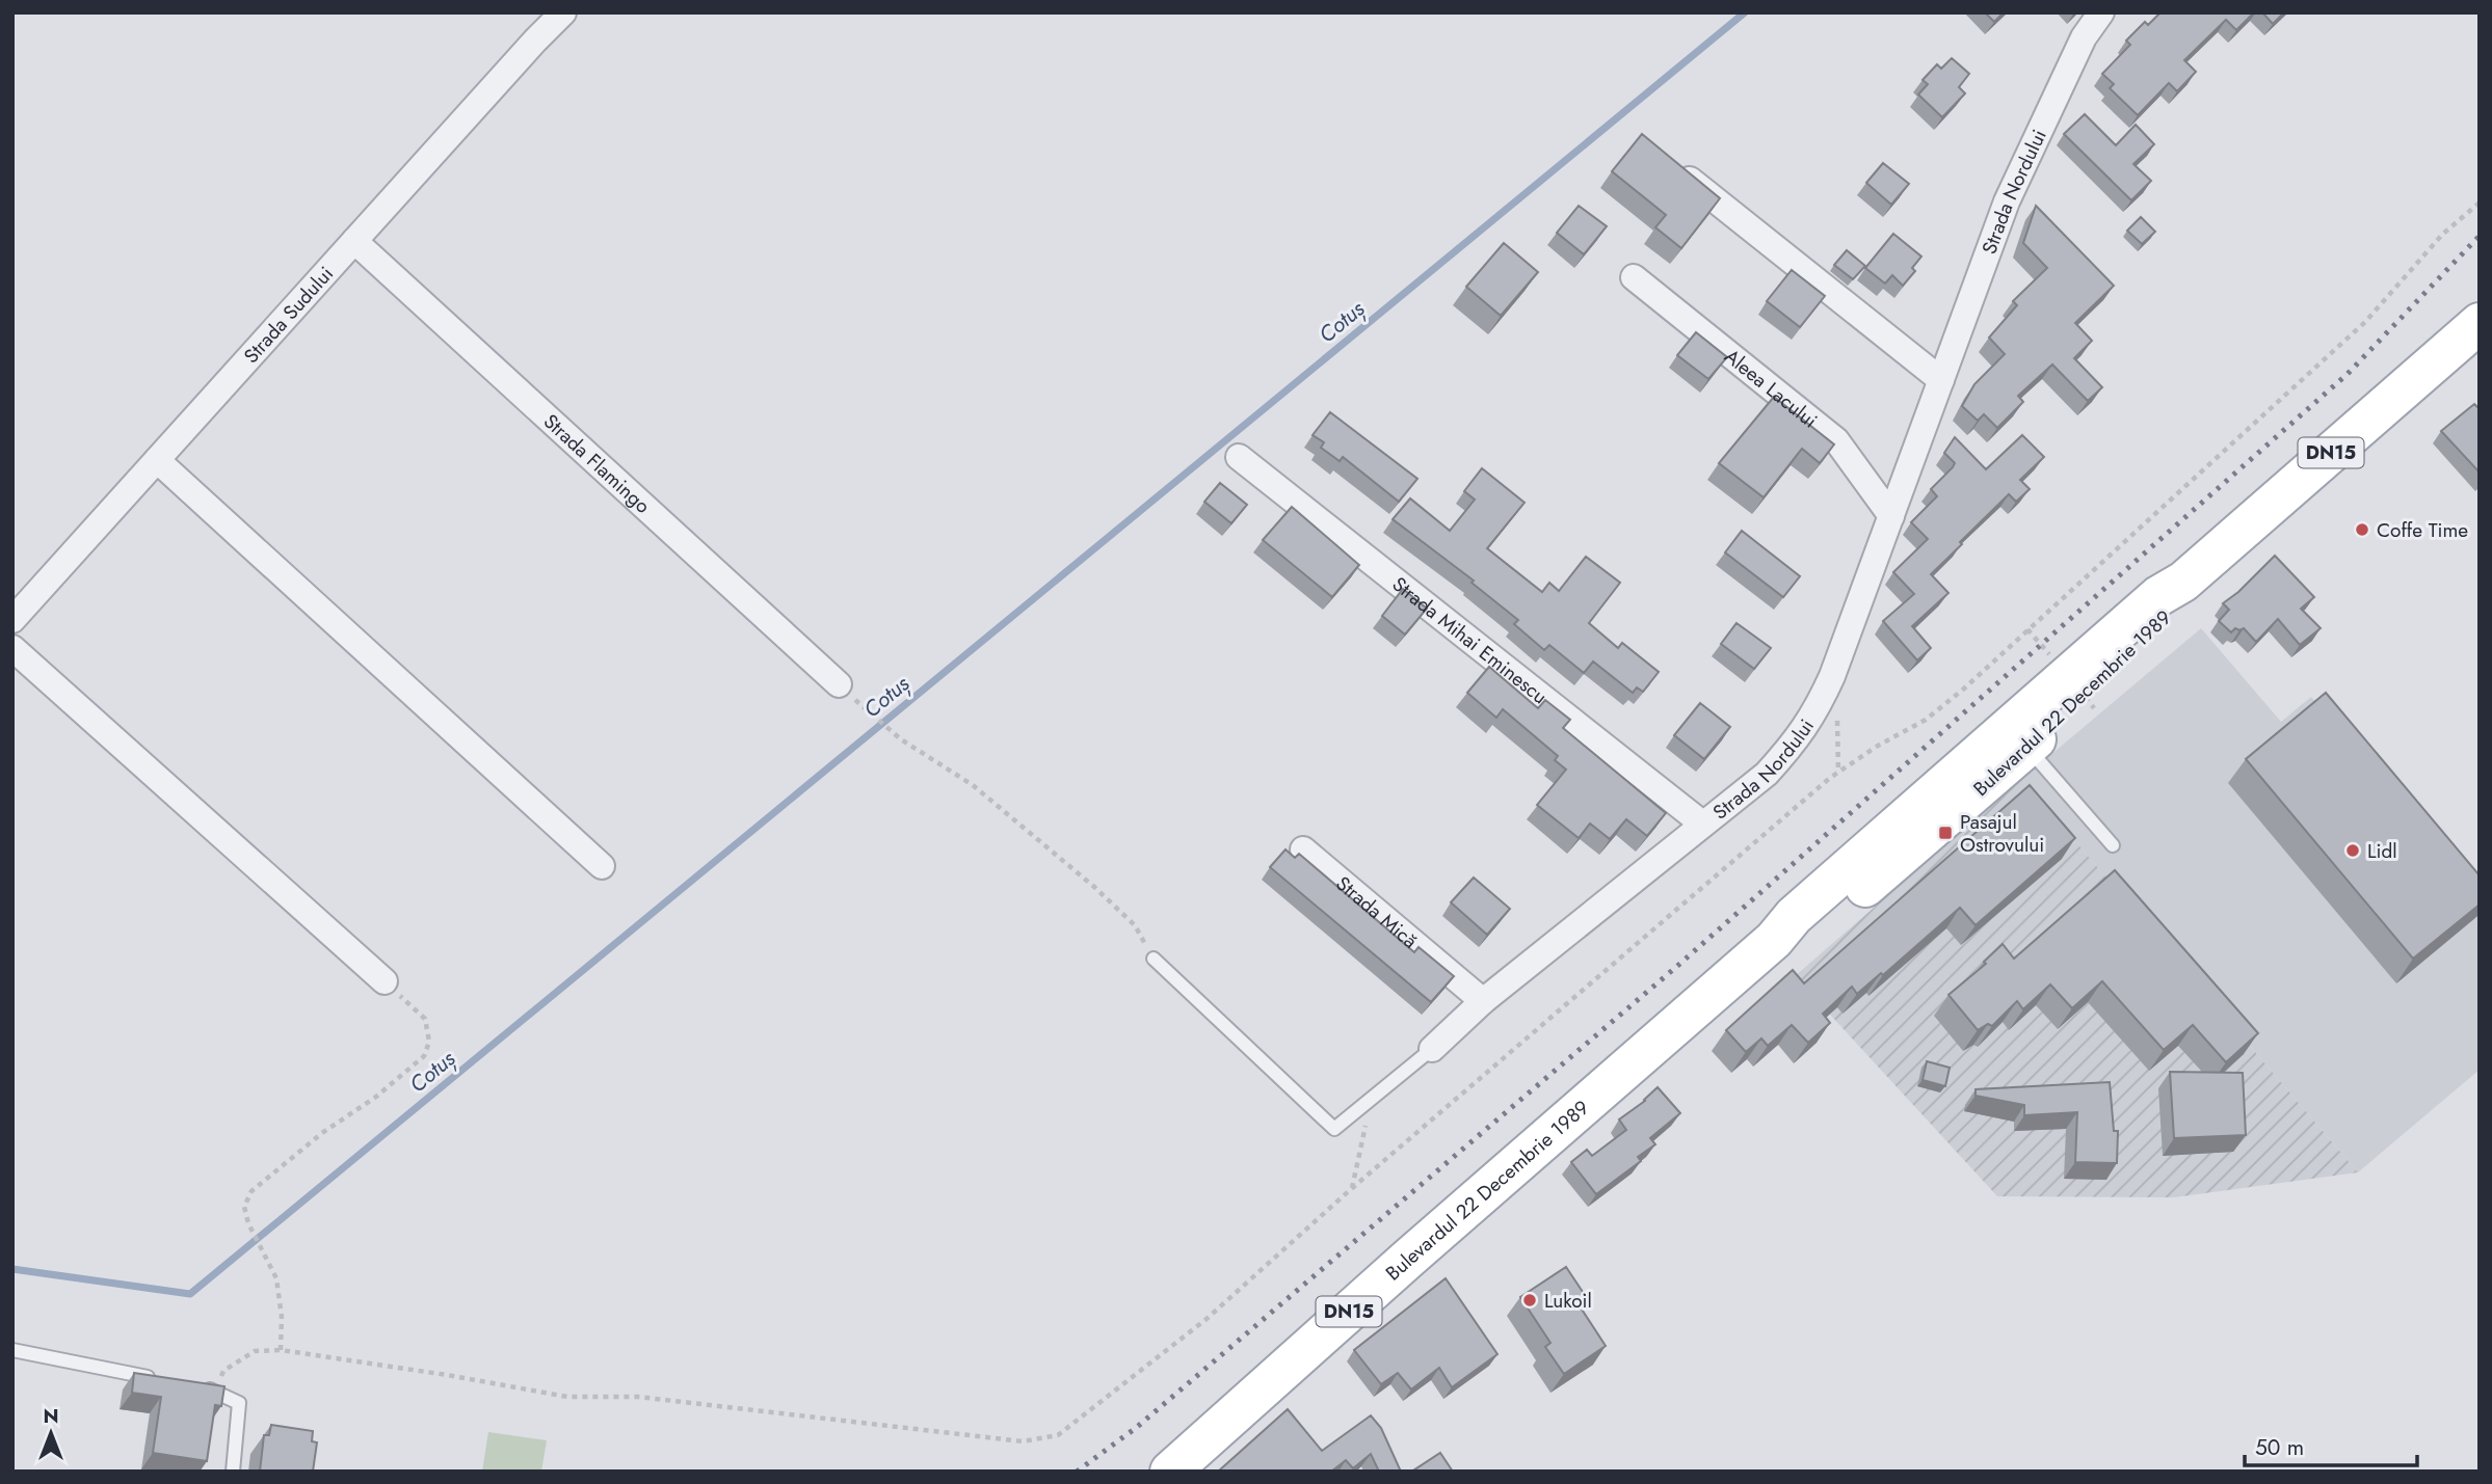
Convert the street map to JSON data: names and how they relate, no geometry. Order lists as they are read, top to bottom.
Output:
{
  "streets": {
    "main road": ["DN15", "Bulevardul 22 Decembrie 1989"],
    "street": [
      "Strada Nordului",
      "Strada Sudului",
      "Aleea Lacului",
      "Strada Flamingo",
      "Strada Mihai Eminescu",
      "Strada Mică"
    ]
  },
  "crossings": [
    ["Strada Nordului", "Aleea Lacului"],
    ["Strada Nordului", "Strada Mihai Eminescu"],
    ["Strada Nordului", "Strada Mică"],
    ["Strada Sudului", "Strada Flamingo"]
  ],
  "water": ["Cotuș"],
  "places": {
    "other": ["Coffe Time", "Lidl", "Lukoil"],
    "transit": ["Pasajul Ostrovului"]
  },
  "scale_bar": "50 m",
  "north": "top"
}
